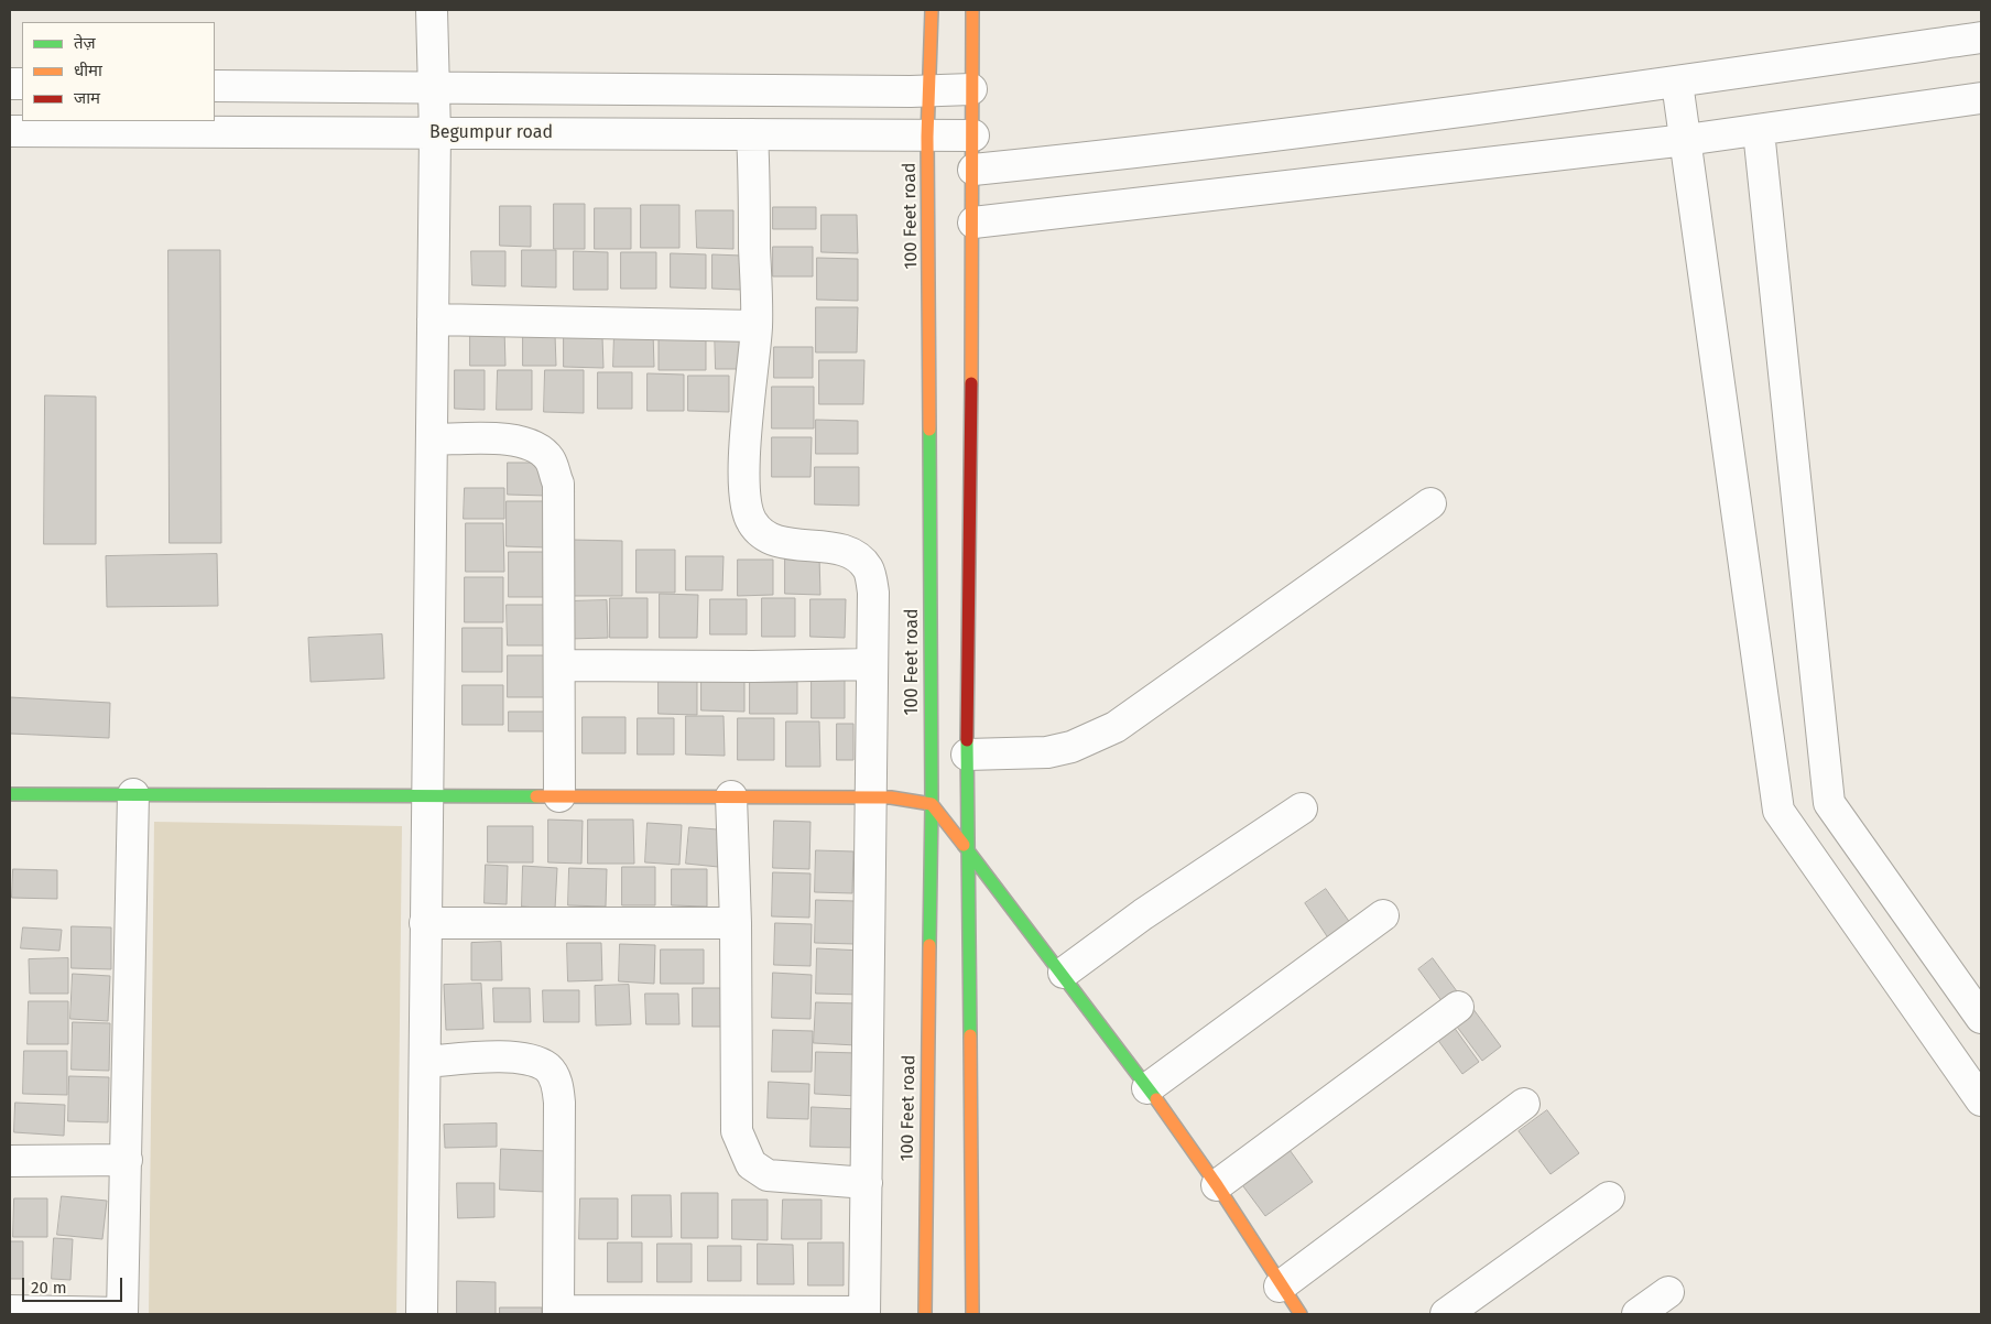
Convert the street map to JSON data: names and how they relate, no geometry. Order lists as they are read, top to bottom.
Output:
{
  "streets": {
    "street": ["Begumpur road", "100 Feet road"]
  },
  "crossings": [
    ["Begumpur road", "100 Feet road"]
  ],
  "legend": ["तेज़", "धीमा", "जाम"],
  "scale_bar": "20 m"
}
